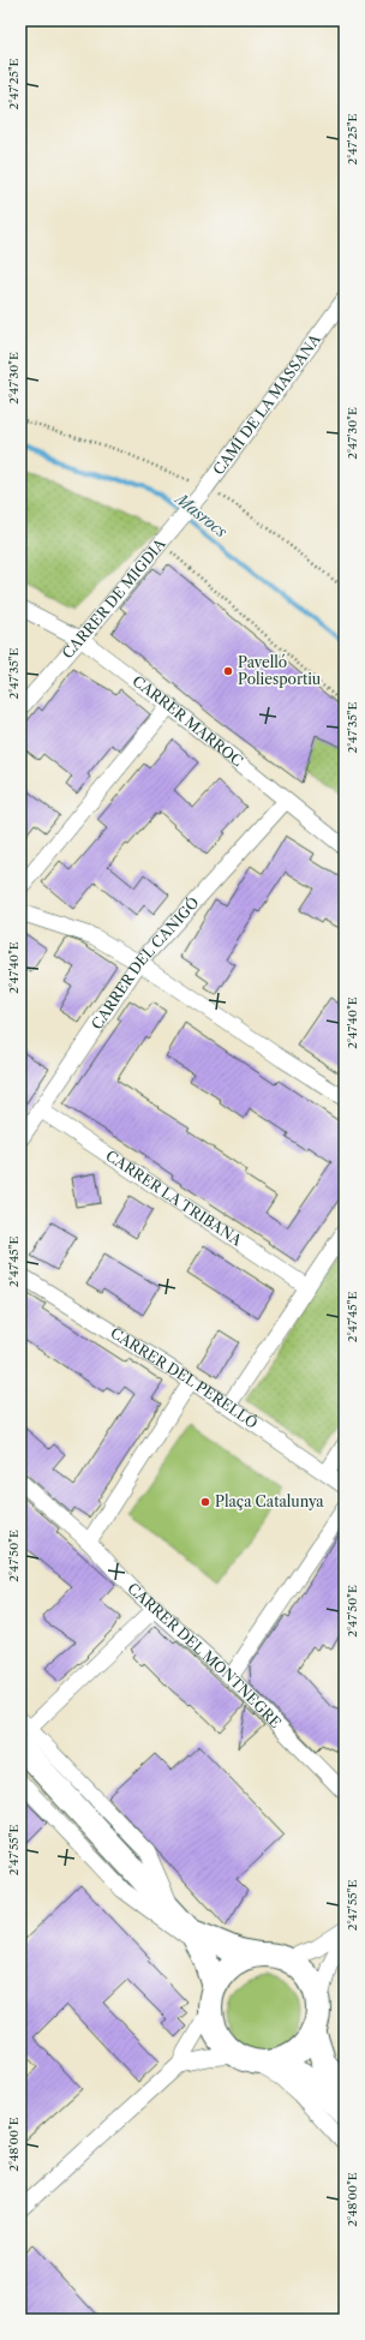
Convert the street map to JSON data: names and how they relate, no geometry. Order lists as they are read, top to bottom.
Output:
{
  "streets": {
    "street": [
      "CAMÍ DE LA MASSANA",
      "CARRER DE MIGDIA",
      "CARRER MARROC",
      "CARRER DEL CANIGÓ",
      "CARRER LA TRIBANA",
      "CARRER DEL PERELLÓ",
      "CARRER DEL MONTNEGRE"
    ]
  },
  "crossings": [
    ["CAMÍ DE LA MASSANA", "CARRER DE MIGDIA"],
    ["CARRER DE MIGDIA", "CARRER MARROC"],
    ["CARRER MARROC", "CARRER DEL CANIGÓ"],
    ["CARRER DEL CANIGÓ", "CARRER LA TRIBANA"]
  ],
  "water": ["Masrocs"],
  "places": ["Pavelló Poliesportiu", "Plaça Catalunya"],
  "coordinates": [
    "2°47'25\"E",
    "2°47'30\"E",
    "2°47'35\"E",
    "2°47'40\"E",
    "2°47'45\"E",
    "2°47'50\"E",
    "2°47'55\"E",
    "2°48'00\"E"
  ]
}
